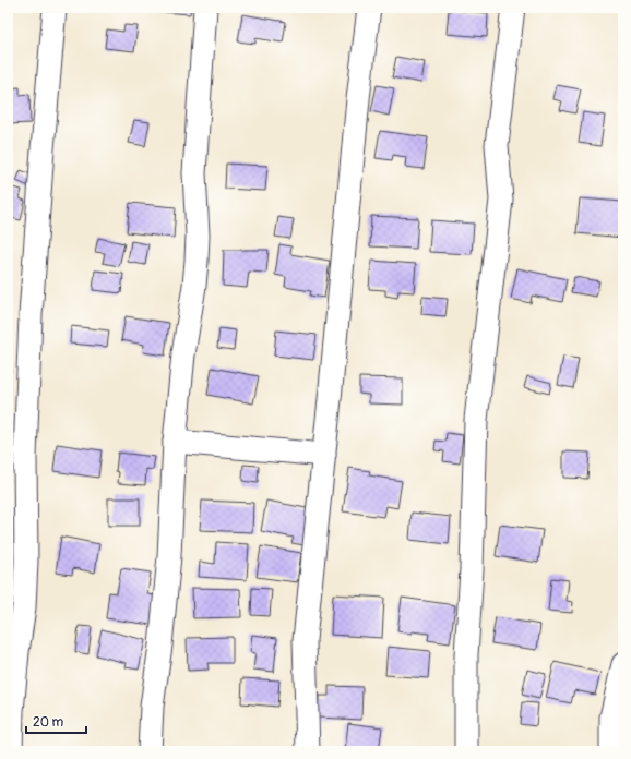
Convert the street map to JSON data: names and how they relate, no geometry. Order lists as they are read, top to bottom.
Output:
{
  "scale_bar": "20 m"
}
